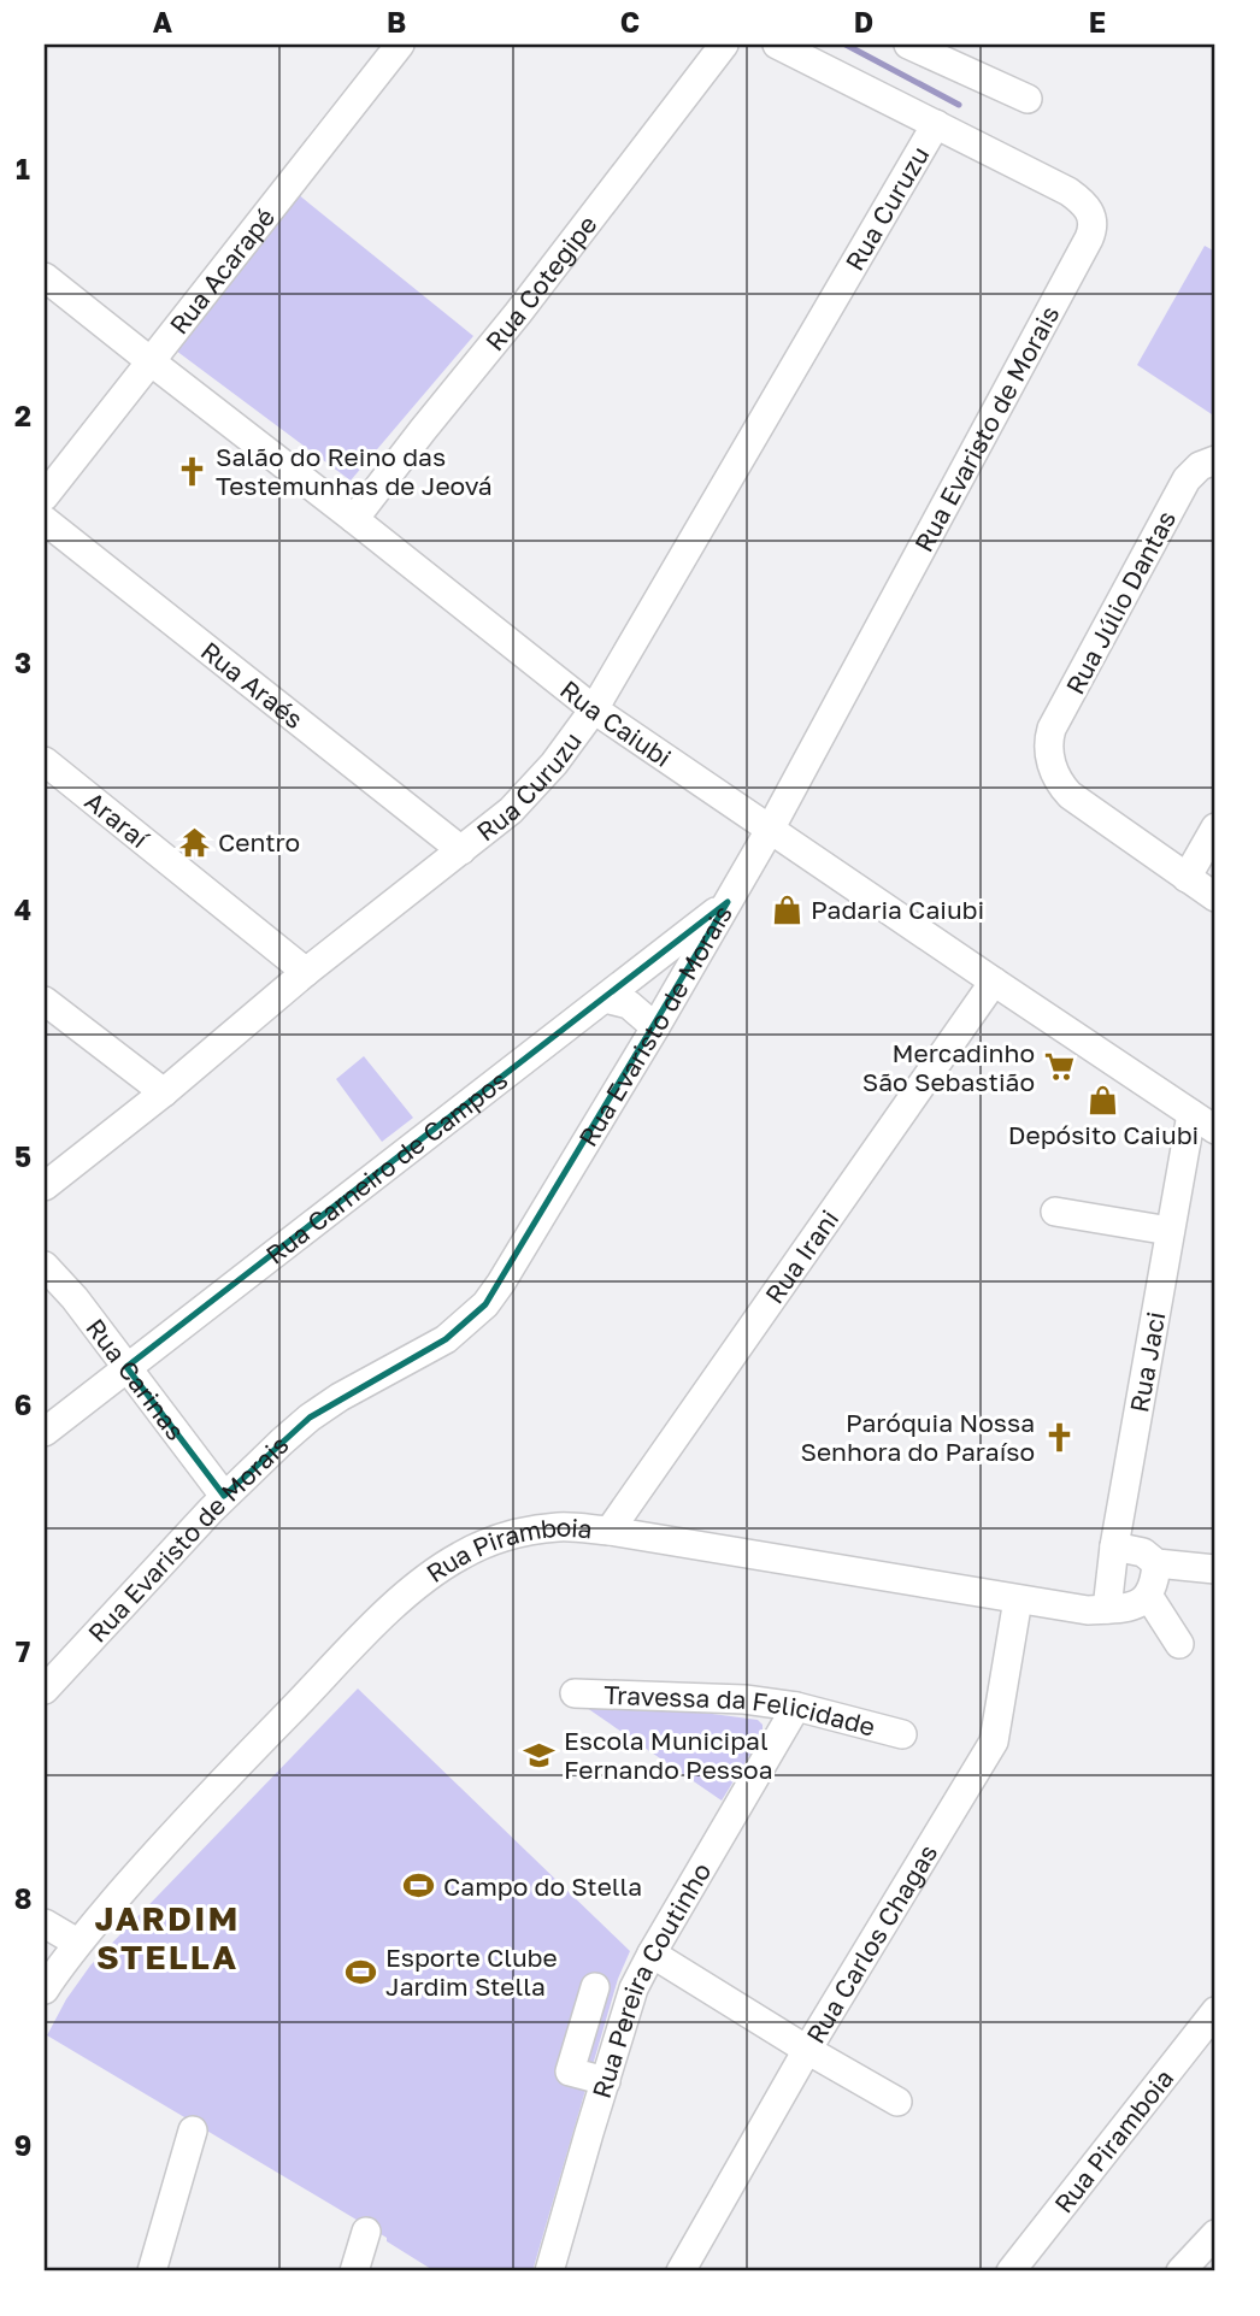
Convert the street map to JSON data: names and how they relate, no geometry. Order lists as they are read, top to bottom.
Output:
{
  "streets": {
    "street": [
      "Rua Curuzu",
      "Rua Acarapé",
      "Rua Cotegipe",
      "Rua Evaristo de Morais",
      "Rua Júlio Dantas",
      "Rua Araés",
      "Rua Caiubi",
      "Araraí",
      "Rua Carneiro de Campos",
      "Rua Irani",
      "Rua Jaci",
      "Rua Carinas",
      "Rua Piramboia",
      "Travessa da Felicidade",
      "Rua Carlos Chagas",
      "Rua Pereira Coutinho"
    ]
  },
  "crossings": [
    ["Rua Curuzu", "Rua Evaristo de Morais"],
    ["Rua Curuzu", "Rua Araés"],
    ["Rua Curuzu", "Rua Caiubi"],
    ["Rua Curuzu", "Araraí"],
    ["Rua Acarapé", "Rua Caiubi"],
    ["Rua Cotegipe", "Rua Caiubi"],
    ["Rua Evaristo de Morais", "Rua Caiubi"],
    ["Rua Evaristo de Morais", "Rua Carneiro de Campos"],
    ["Rua Evaristo de Morais", "Rua Carinas"],
    ["Rua Caiubi", "Rua Irani"],
    ["Rua Caiubi", "Rua Jaci"],
    ["Rua Carneiro de Campos", "Rua Carinas"],
    ["Rua Irani", "Rua Piramboia"],
    ["Rua Jaci", "Rua Piramboia"],
    ["Rua Piramboia", "Rua Carlos Chagas"],
    ["Travessa da Felicidade", "Rua Pereira Coutinho"]
  ],
  "districts": ["JARDIM STELLA"],
  "places": {
    "church": ["Salão do Reino das Testemunhas de Jeová", "Paróquia Nossa Senhora do Paraíso"],
    "temple": ["Centro"],
    "shop": ["Padaria Caiubi", "Depósito Caiubi"],
    "supermarket": ["Mercadinho São Sebastião"],
    "school or university": ["Escola Municipal Fernando Pessoa"],
    "sports": ["Campo do Stella", "Esporte Clube Jardim Stella"]
  },
  "grid": {
    "columns": [
      "A",
      "B",
      "C",
      "D",
      "E"
    ],
    "rows": [
      "1",
      "2",
      "3",
      "4",
      "5",
      "6",
      "7",
      "8",
      "9"
    ]
  }
}
